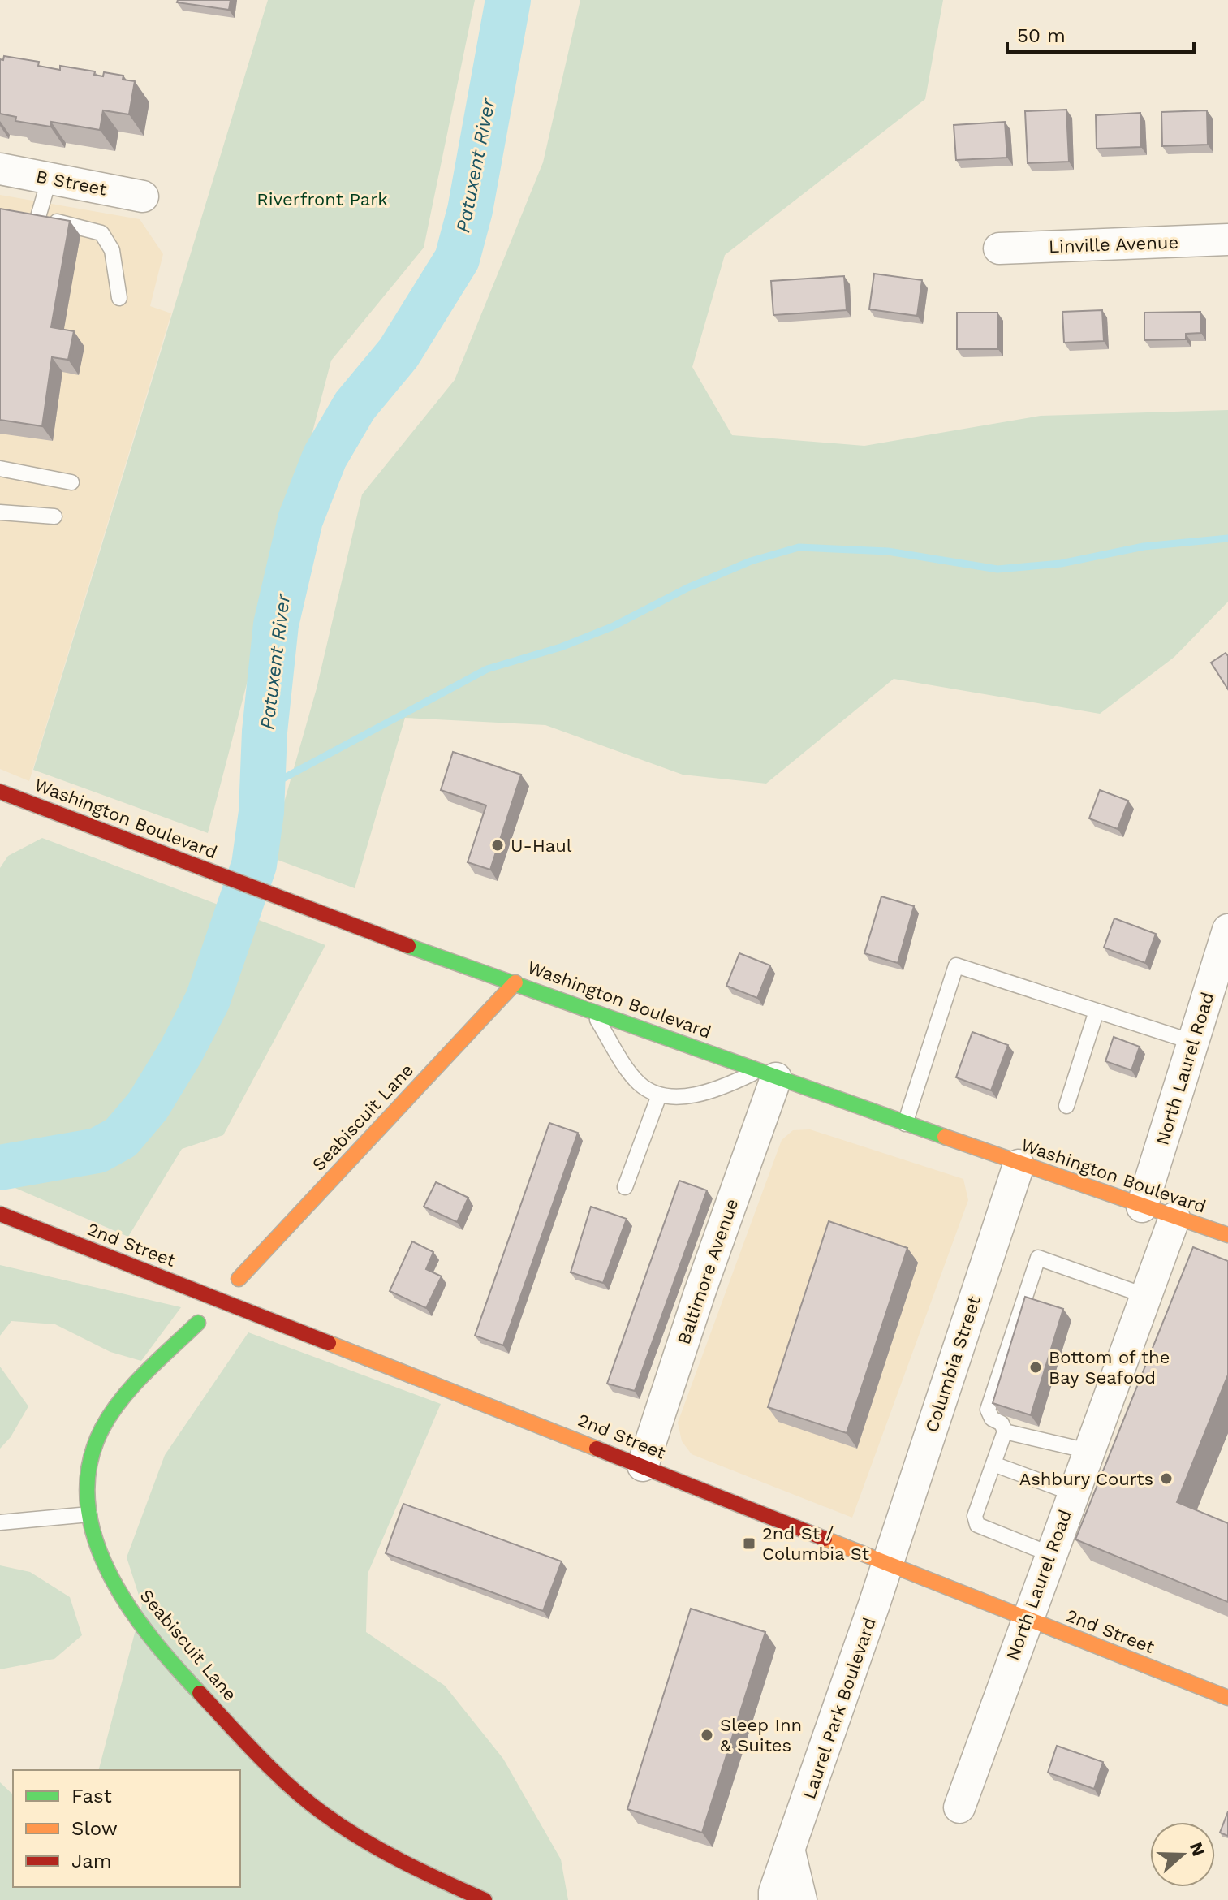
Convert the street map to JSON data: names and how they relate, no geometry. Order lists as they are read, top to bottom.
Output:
{
  "streets": {
    "main road": ["Washington Boulevard", "Seabiscuit Lane", "2nd Street"],
    "street": [
      "B Street",
      "Linville Avenue",
      "North Laurel Road",
      "Baltimore Avenue",
      "Columbia Street",
      "Laurel Park Boulevard"
    ]
  },
  "crossings": [
    ["Washington Boulevard", "North Laurel Road"],
    ["Washington Boulevard", "Seabiscuit Lane"],
    ["Washington Boulevard", "Baltimore Avenue"],
    ["Washington Boulevard", "Columbia Street"],
    ["North Laurel Road", "2nd Street"],
    ["2nd Street", "Baltimore Avenue"],
    ["2nd Street", "Columbia Street"],
    ["2nd Street", "Laurel Park Boulevard"],
    ["Columbia Street", "Laurel Park Boulevard"]
  ],
  "water": ["Patuxent River"],
  "parks": ["Riverfront Park"],
  "places": {
    "other": [
      "U-Haul",
      "Bottom of the Bay Seafood",
      "Ashbury Courts",
      "Sleep Inn & Suites"
    ],
    "transit": ["2nd St / Columbia St"]
  },
  "legend": ["Fast", "Slow", "Jam"],
  "scale_bar": "50 m",
  "north": "right"
}
